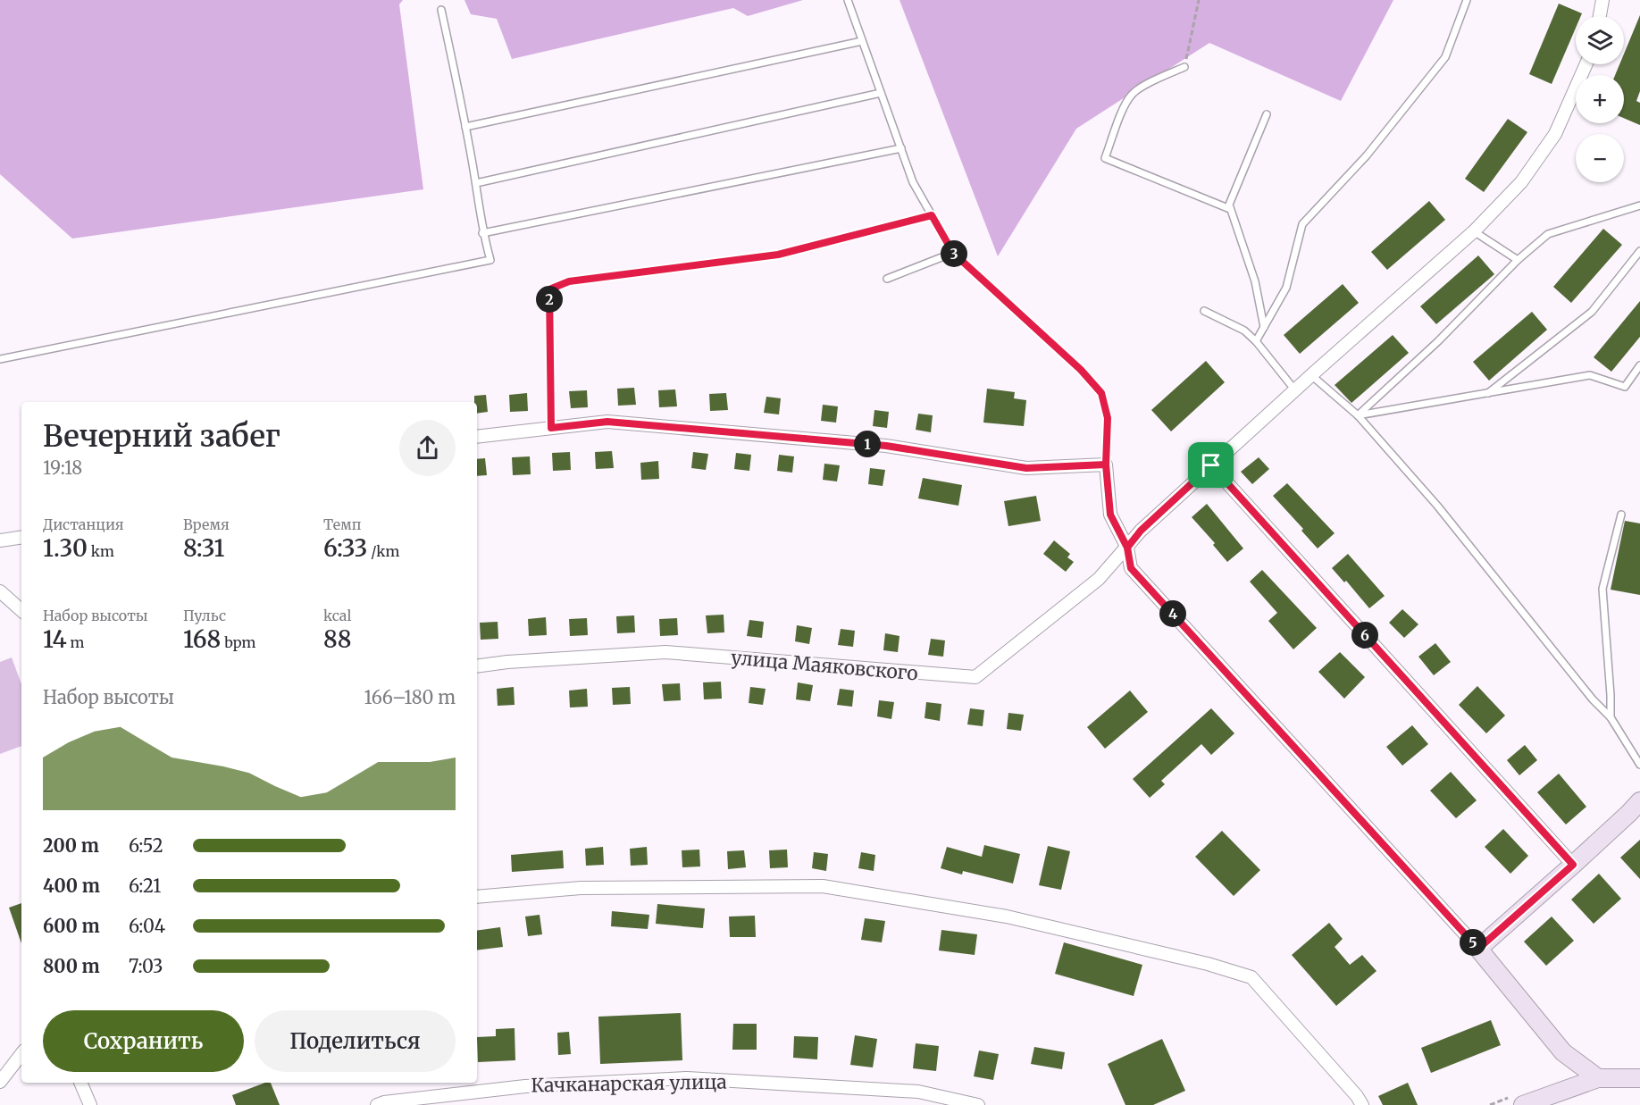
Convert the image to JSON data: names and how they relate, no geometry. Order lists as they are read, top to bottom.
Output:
{
  "streets": {
    "street": ["улица Маяковского", "Качканарская улица"]
  },
  "page": {
    "map_buttons": ["+", "−"],
    "pins": [
      "3",
      "2",
      "1",
      "4",
      "6",
      "5"
    ],
    "heading": ["Вечерний забег", "19:18"],
    "stats": [
      ["Дистанция", "1.30 km"],
      ["Время", "8:31"],
      ["Темп", "6:33 /km"],
      ["Набор высоты", "14 m"],
      ["Пульс", "168 bpm"],
      ["kcal", "88"]
    ],
    "chart": ["Набор высоты", "166–180 m"],
    "list": [
      {
        "name": "200 m",
        "note": "6:52"
      },
      {
        "name": "400 m",
        "note": "6:21"
      },
      {
        "name": "600 m",
        "note": "6:04"
      },
      {
        "name": "800 m",
        "note": "7:03"
      }
    ],
    "buttons": ["Сохранить", "Поделиться"]
  }
}
